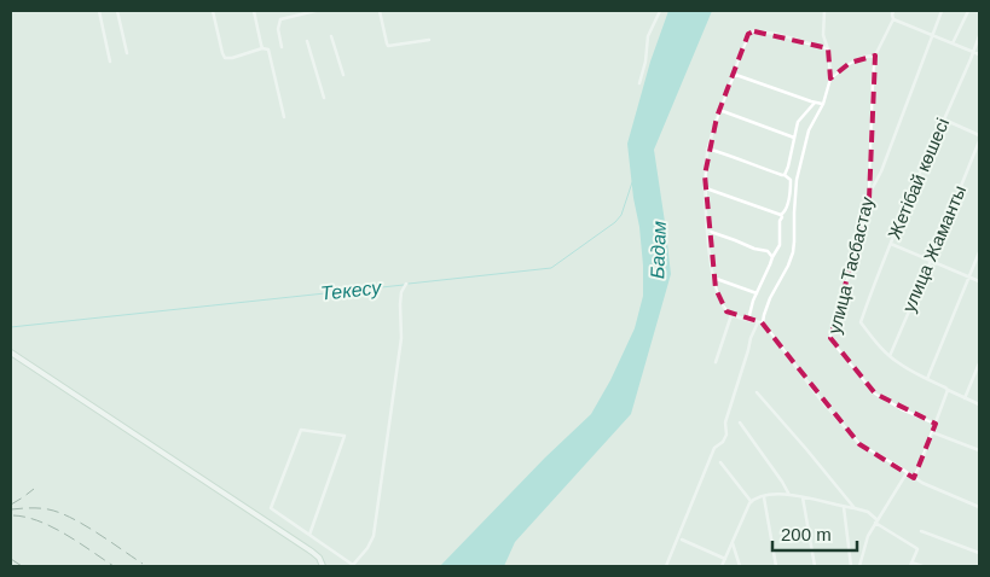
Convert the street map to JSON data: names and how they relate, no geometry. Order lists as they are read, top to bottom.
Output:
{
  "streets": {
    "street": ["Жетібай көшесі", "улица Жаманты", "улица Тасбастау"]
  },
  "crossings": [
    ["Жетібай көшесі", "улица Жаманты"]
  ],
  "water": ["Бадам", "Текесу"],
  "scale_bar": "200 m"
}
